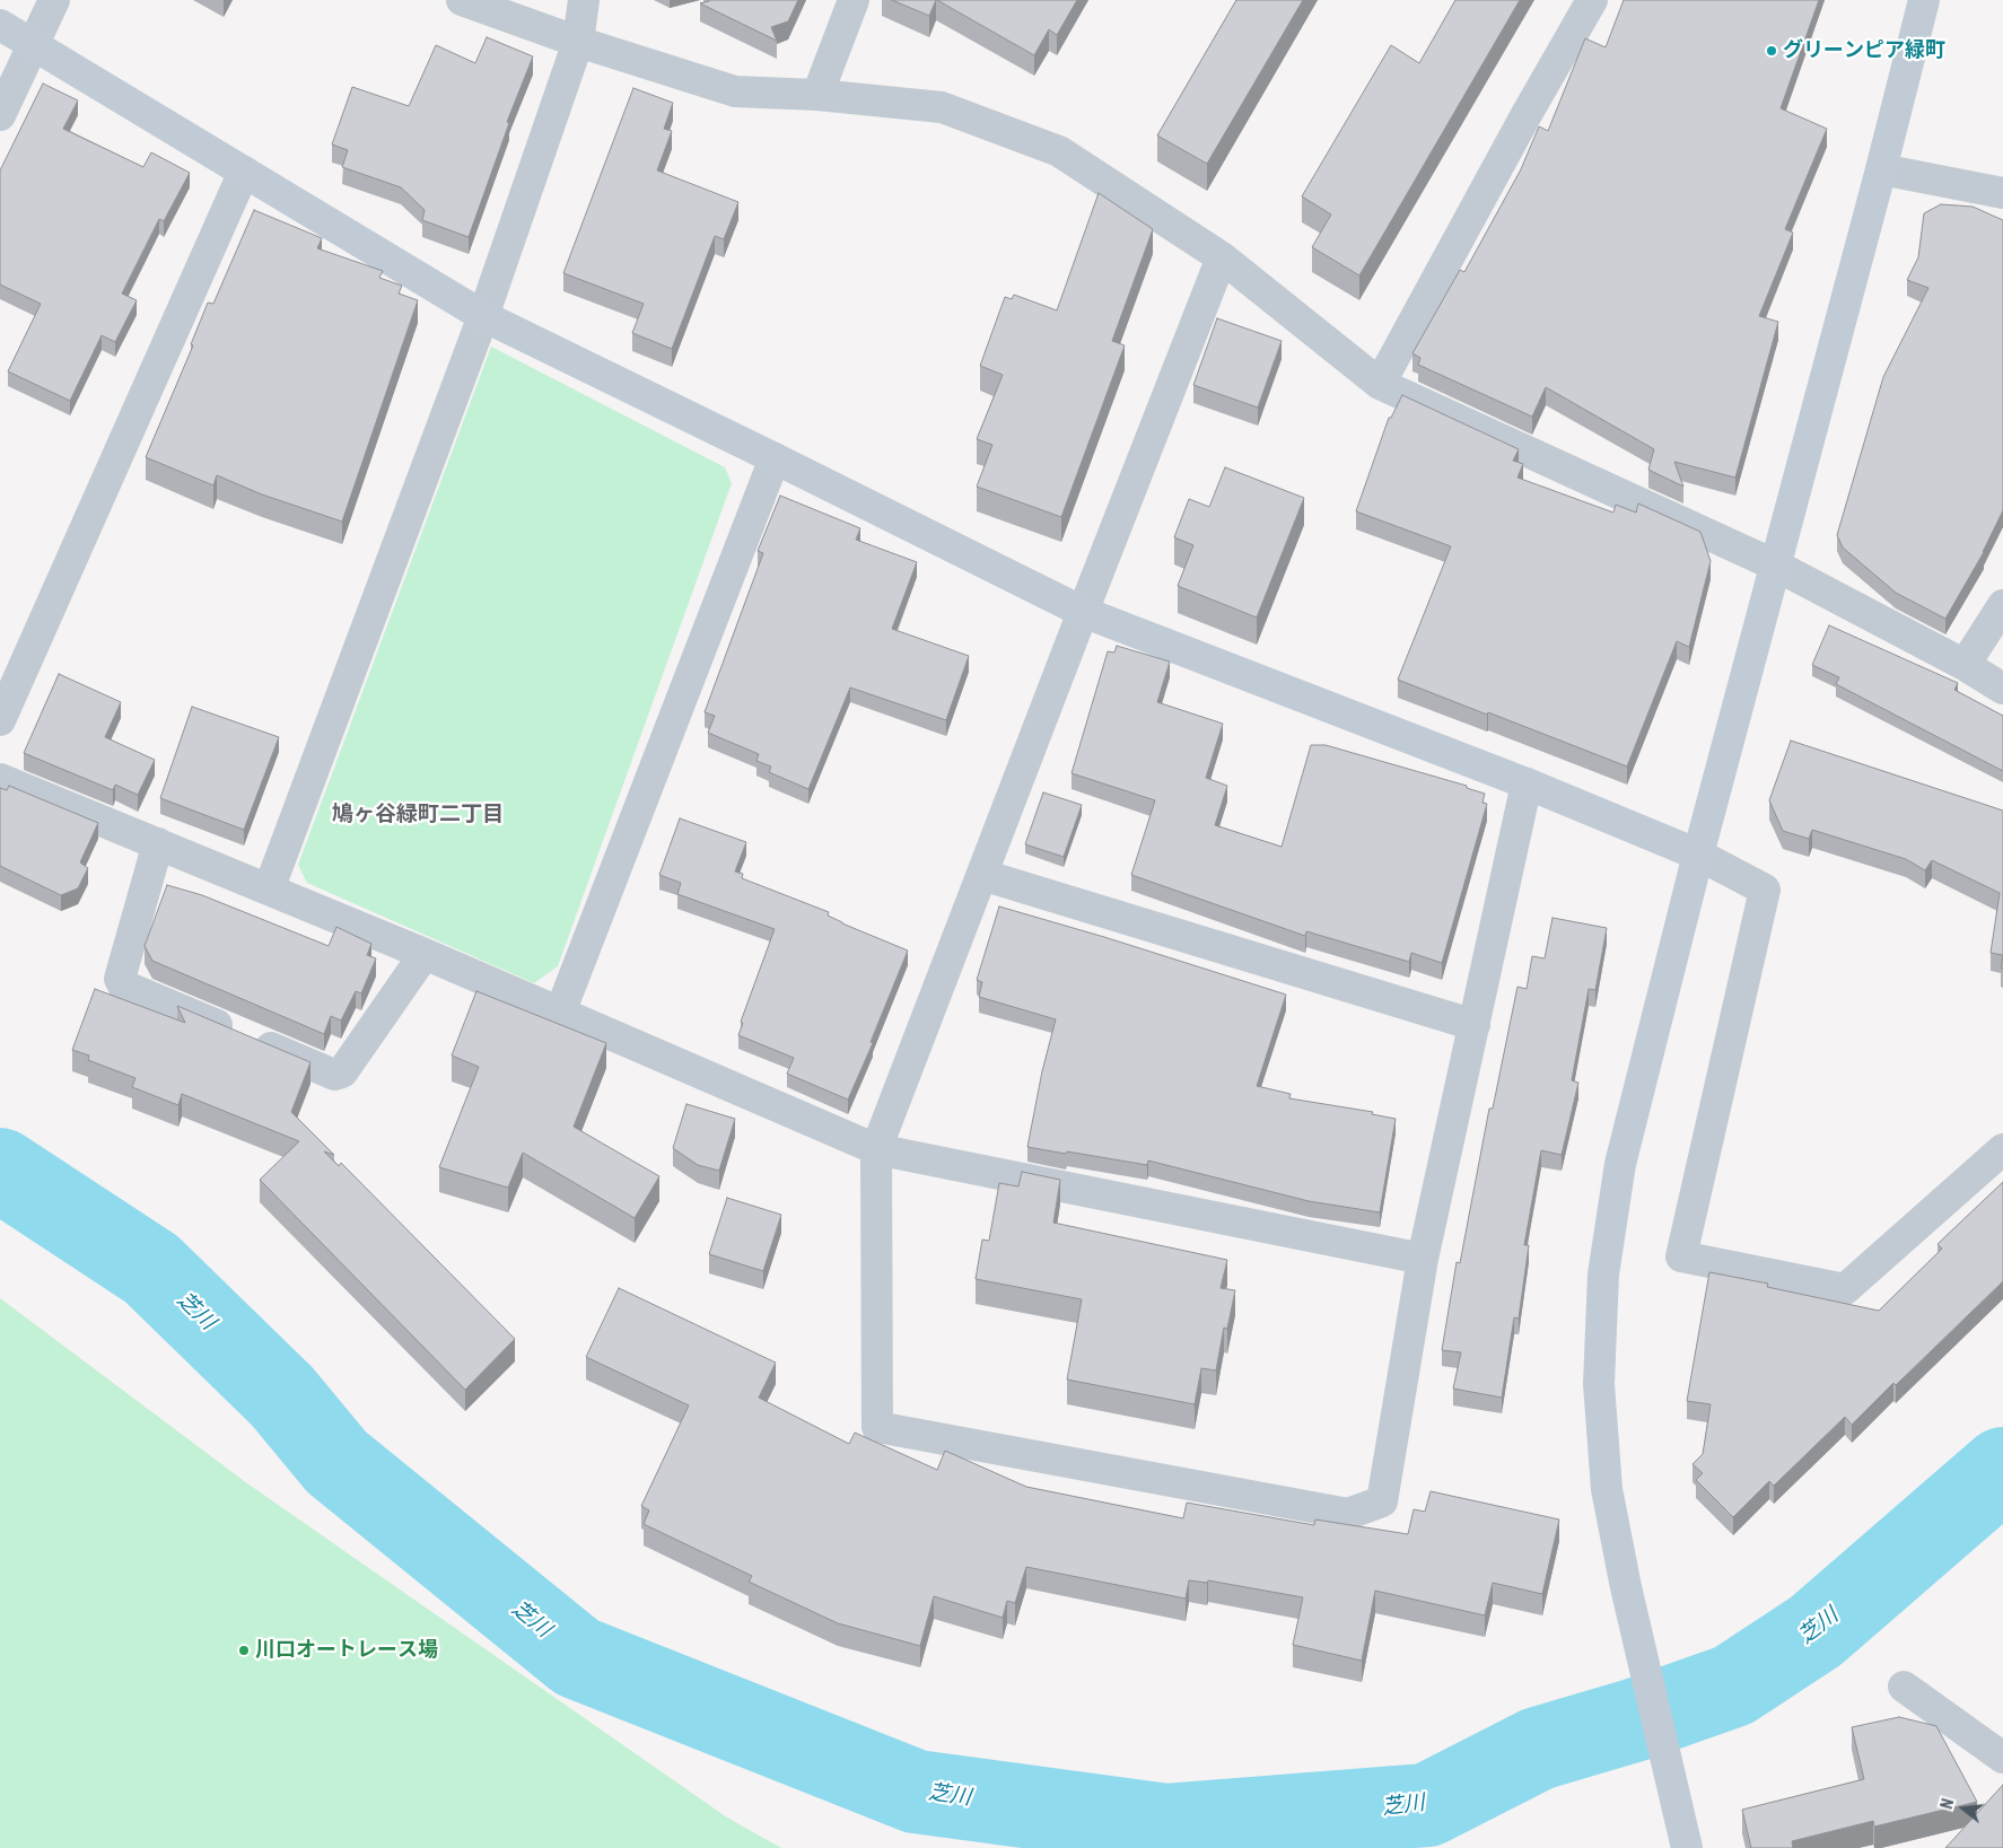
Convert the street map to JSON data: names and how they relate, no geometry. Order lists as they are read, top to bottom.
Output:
{
  "districts": ["鳩ヶ谷緑町二丁目"],
  "water": ["芝川"],
  "places": ["グリーンピア緑町", "川口オートレース場"],
  "north": "left"
}
